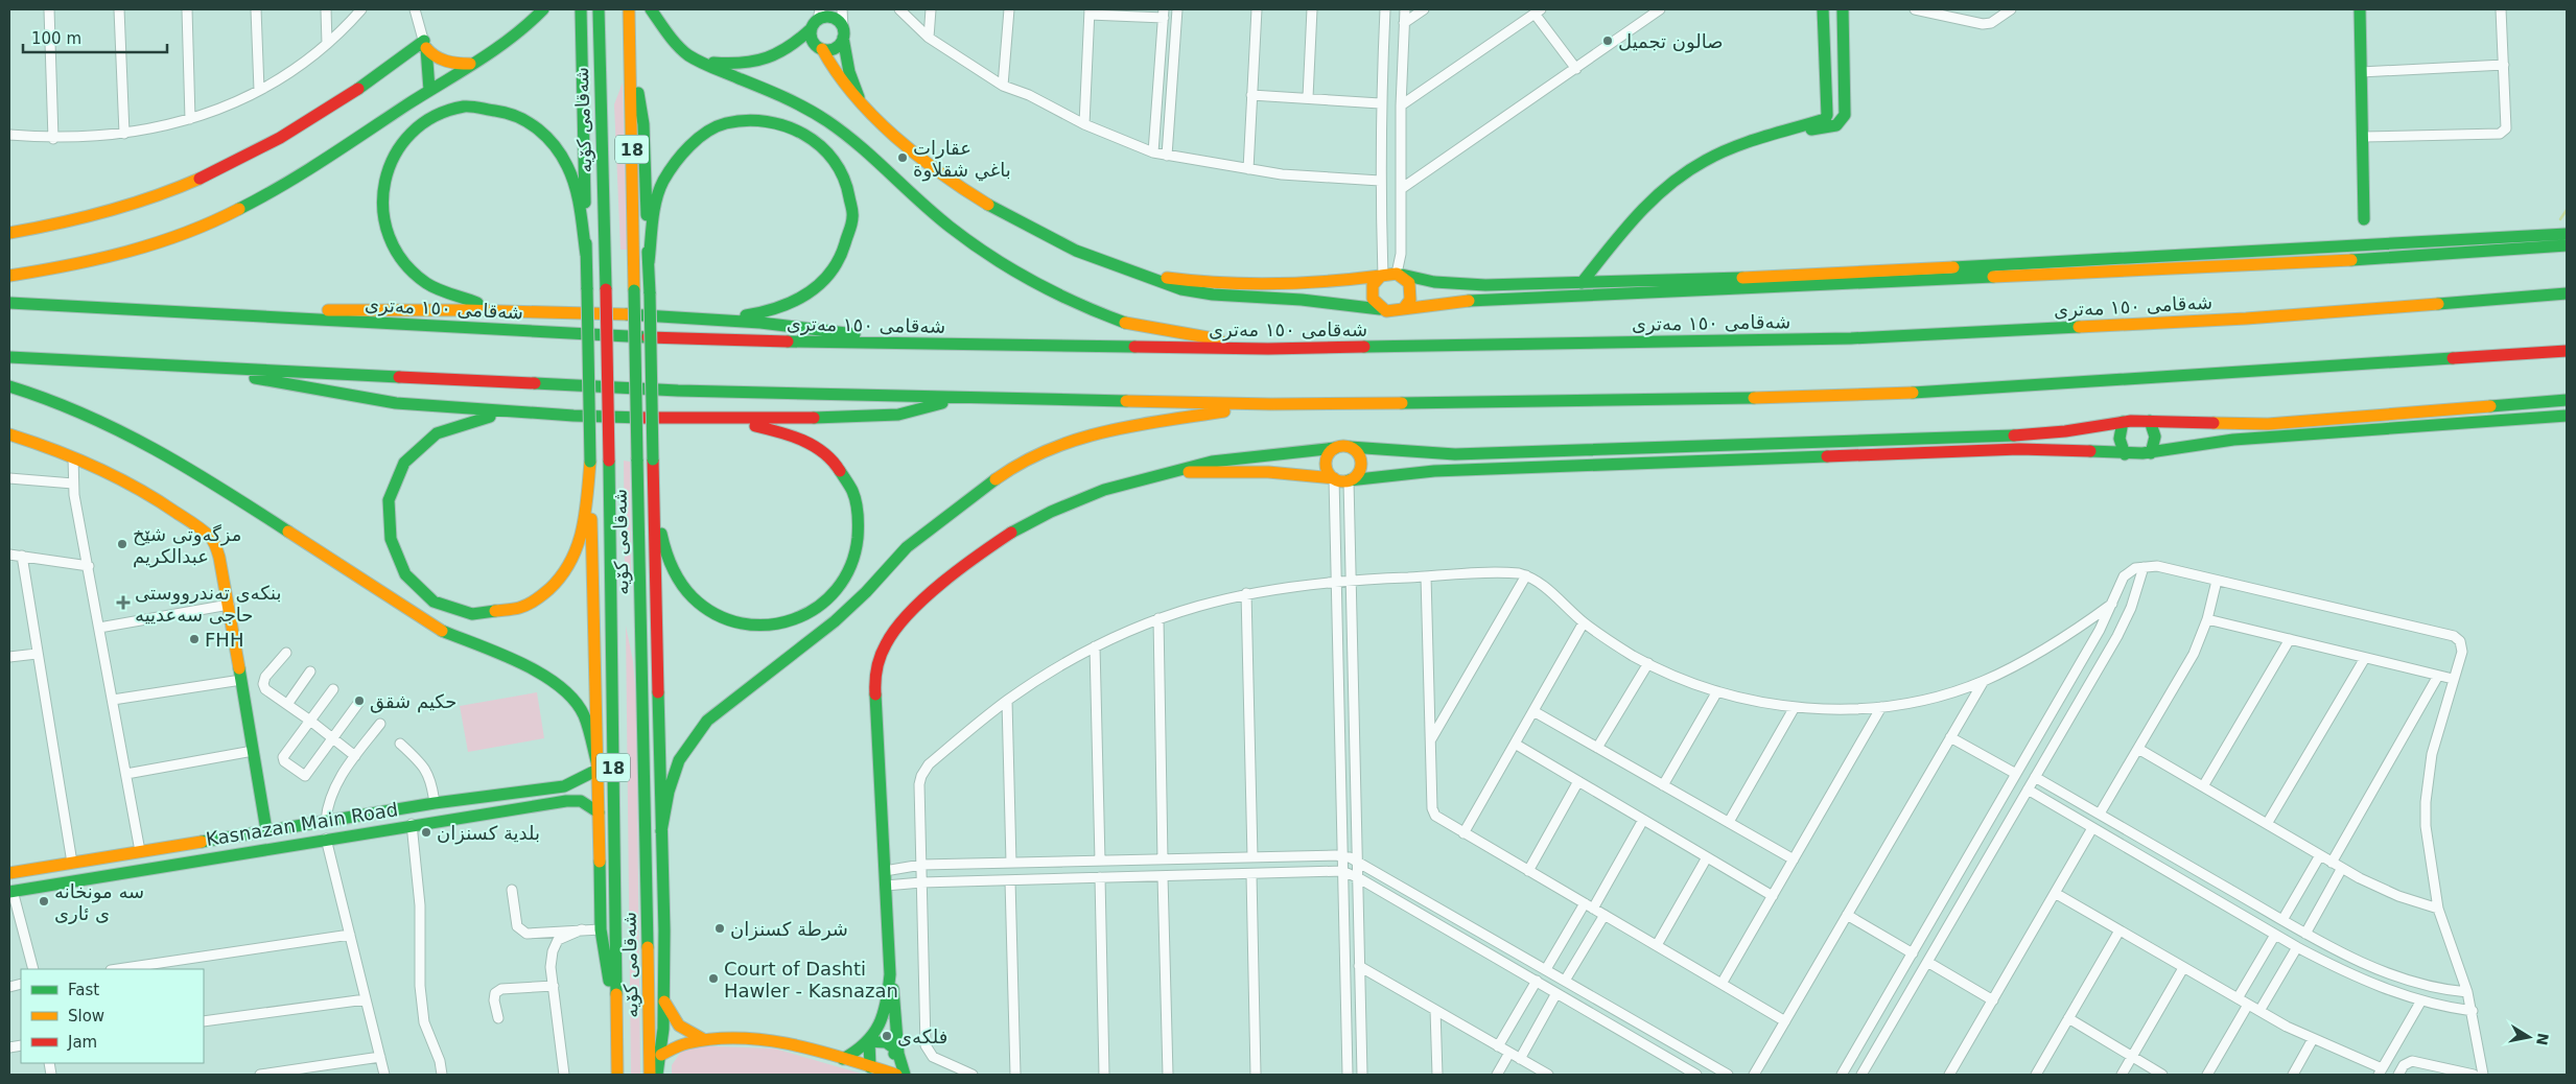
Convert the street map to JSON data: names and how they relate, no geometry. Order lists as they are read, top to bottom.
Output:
{
  "streets": {
    "main road": [
      "شەقامی کۆیە",
      "18",
      "شەقامی ١٥٠ مەتری",
      "Kasnazan Main Road"
    ]
  },
  "places": {
    "other": [
      "صالون تجميل",
      "عقارات باغي شقلاوة",
      "مزگەوتى شێخ عبدالکریم",
      "FHH",
      "حكيم شقق",
      "بلدية كسنزان",
      "سه مونخانه ی ئاری",
      "شرطة كسنزان",
      "Court of Dashti Hawler - Kasnazan",
      "فلکەی"
    ],
    "health": ["بنکەی تەندرووستی حاجی سەعدییە"]
  },
  "legend": ["Fast", "Slow", "Jam"],
  "scale_bar": "100 m",
  "north": "right"
}
